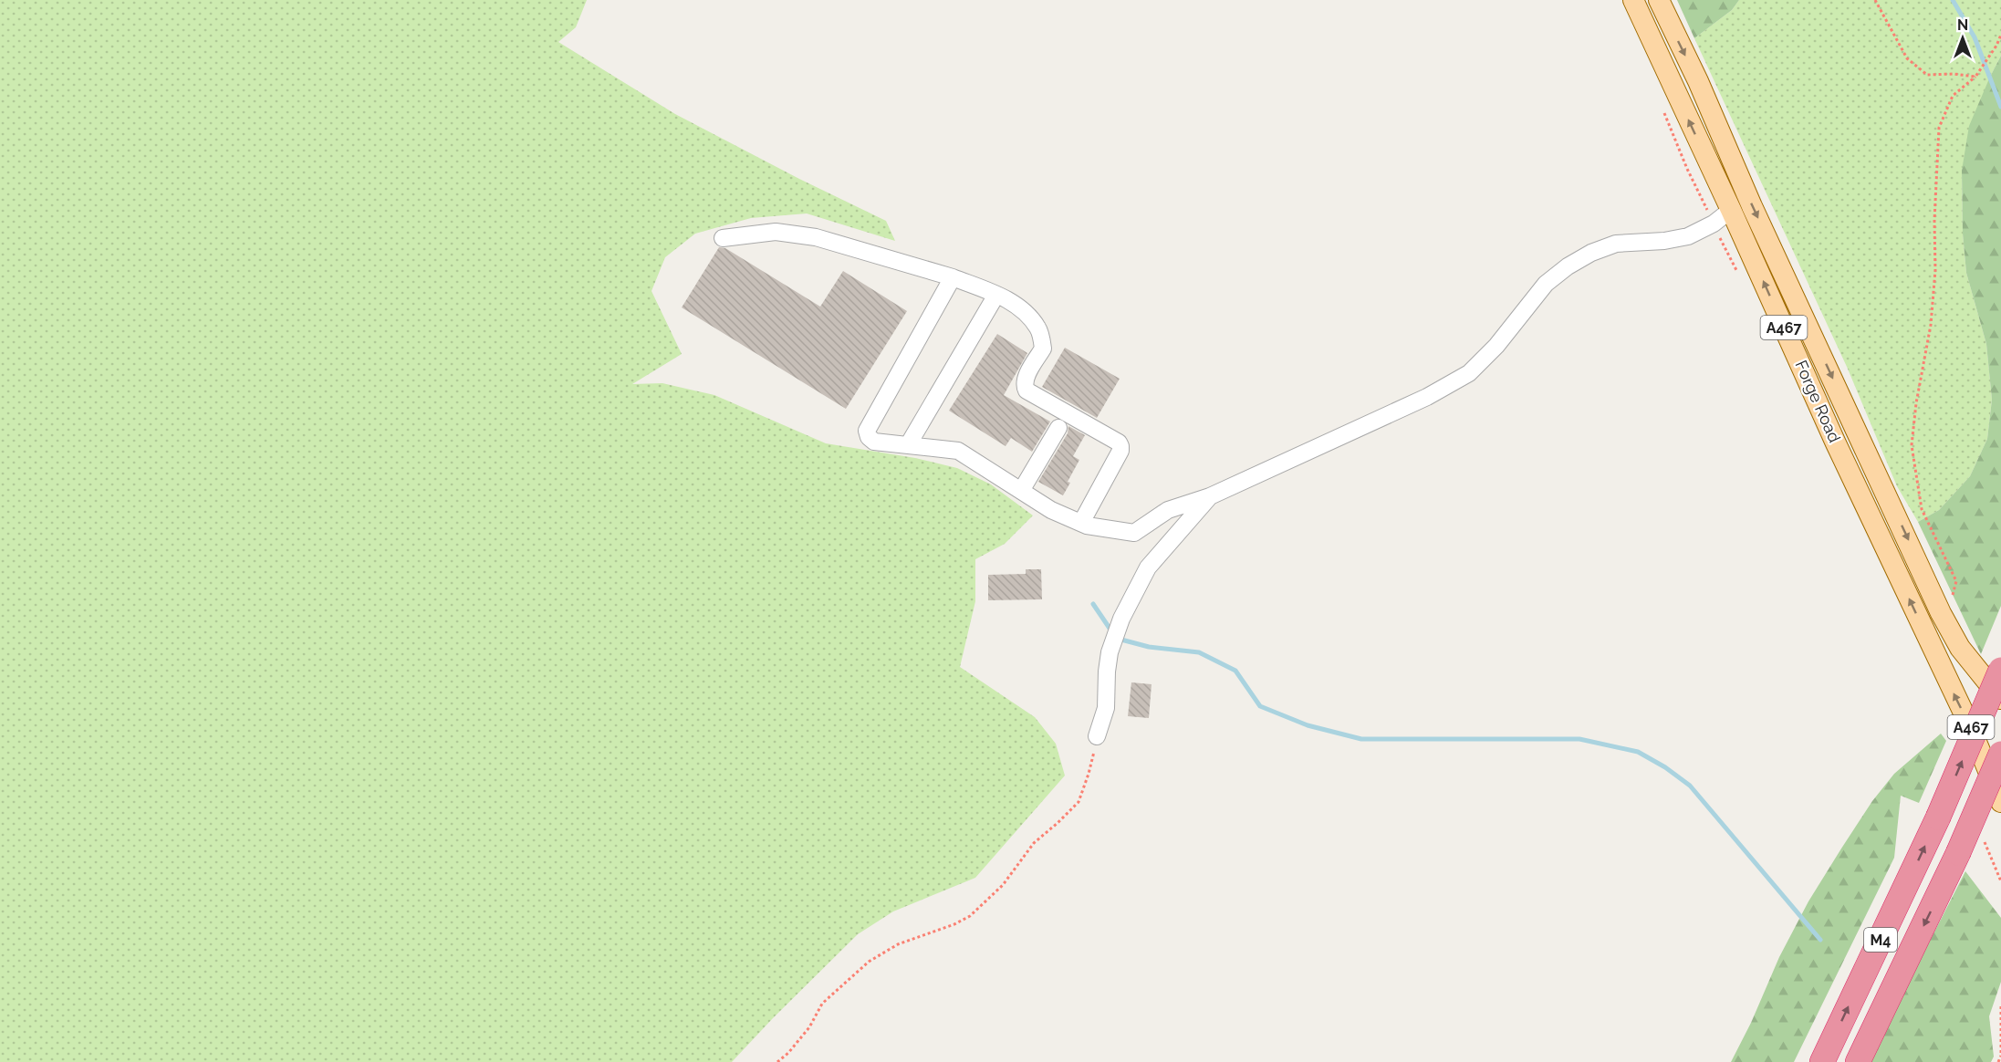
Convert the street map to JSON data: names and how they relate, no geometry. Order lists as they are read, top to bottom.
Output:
{
  "streets": {
    "highway": ["M4"],
    "main road": ["A467", "Forge Road"]
  },
  "north": "top"
}
